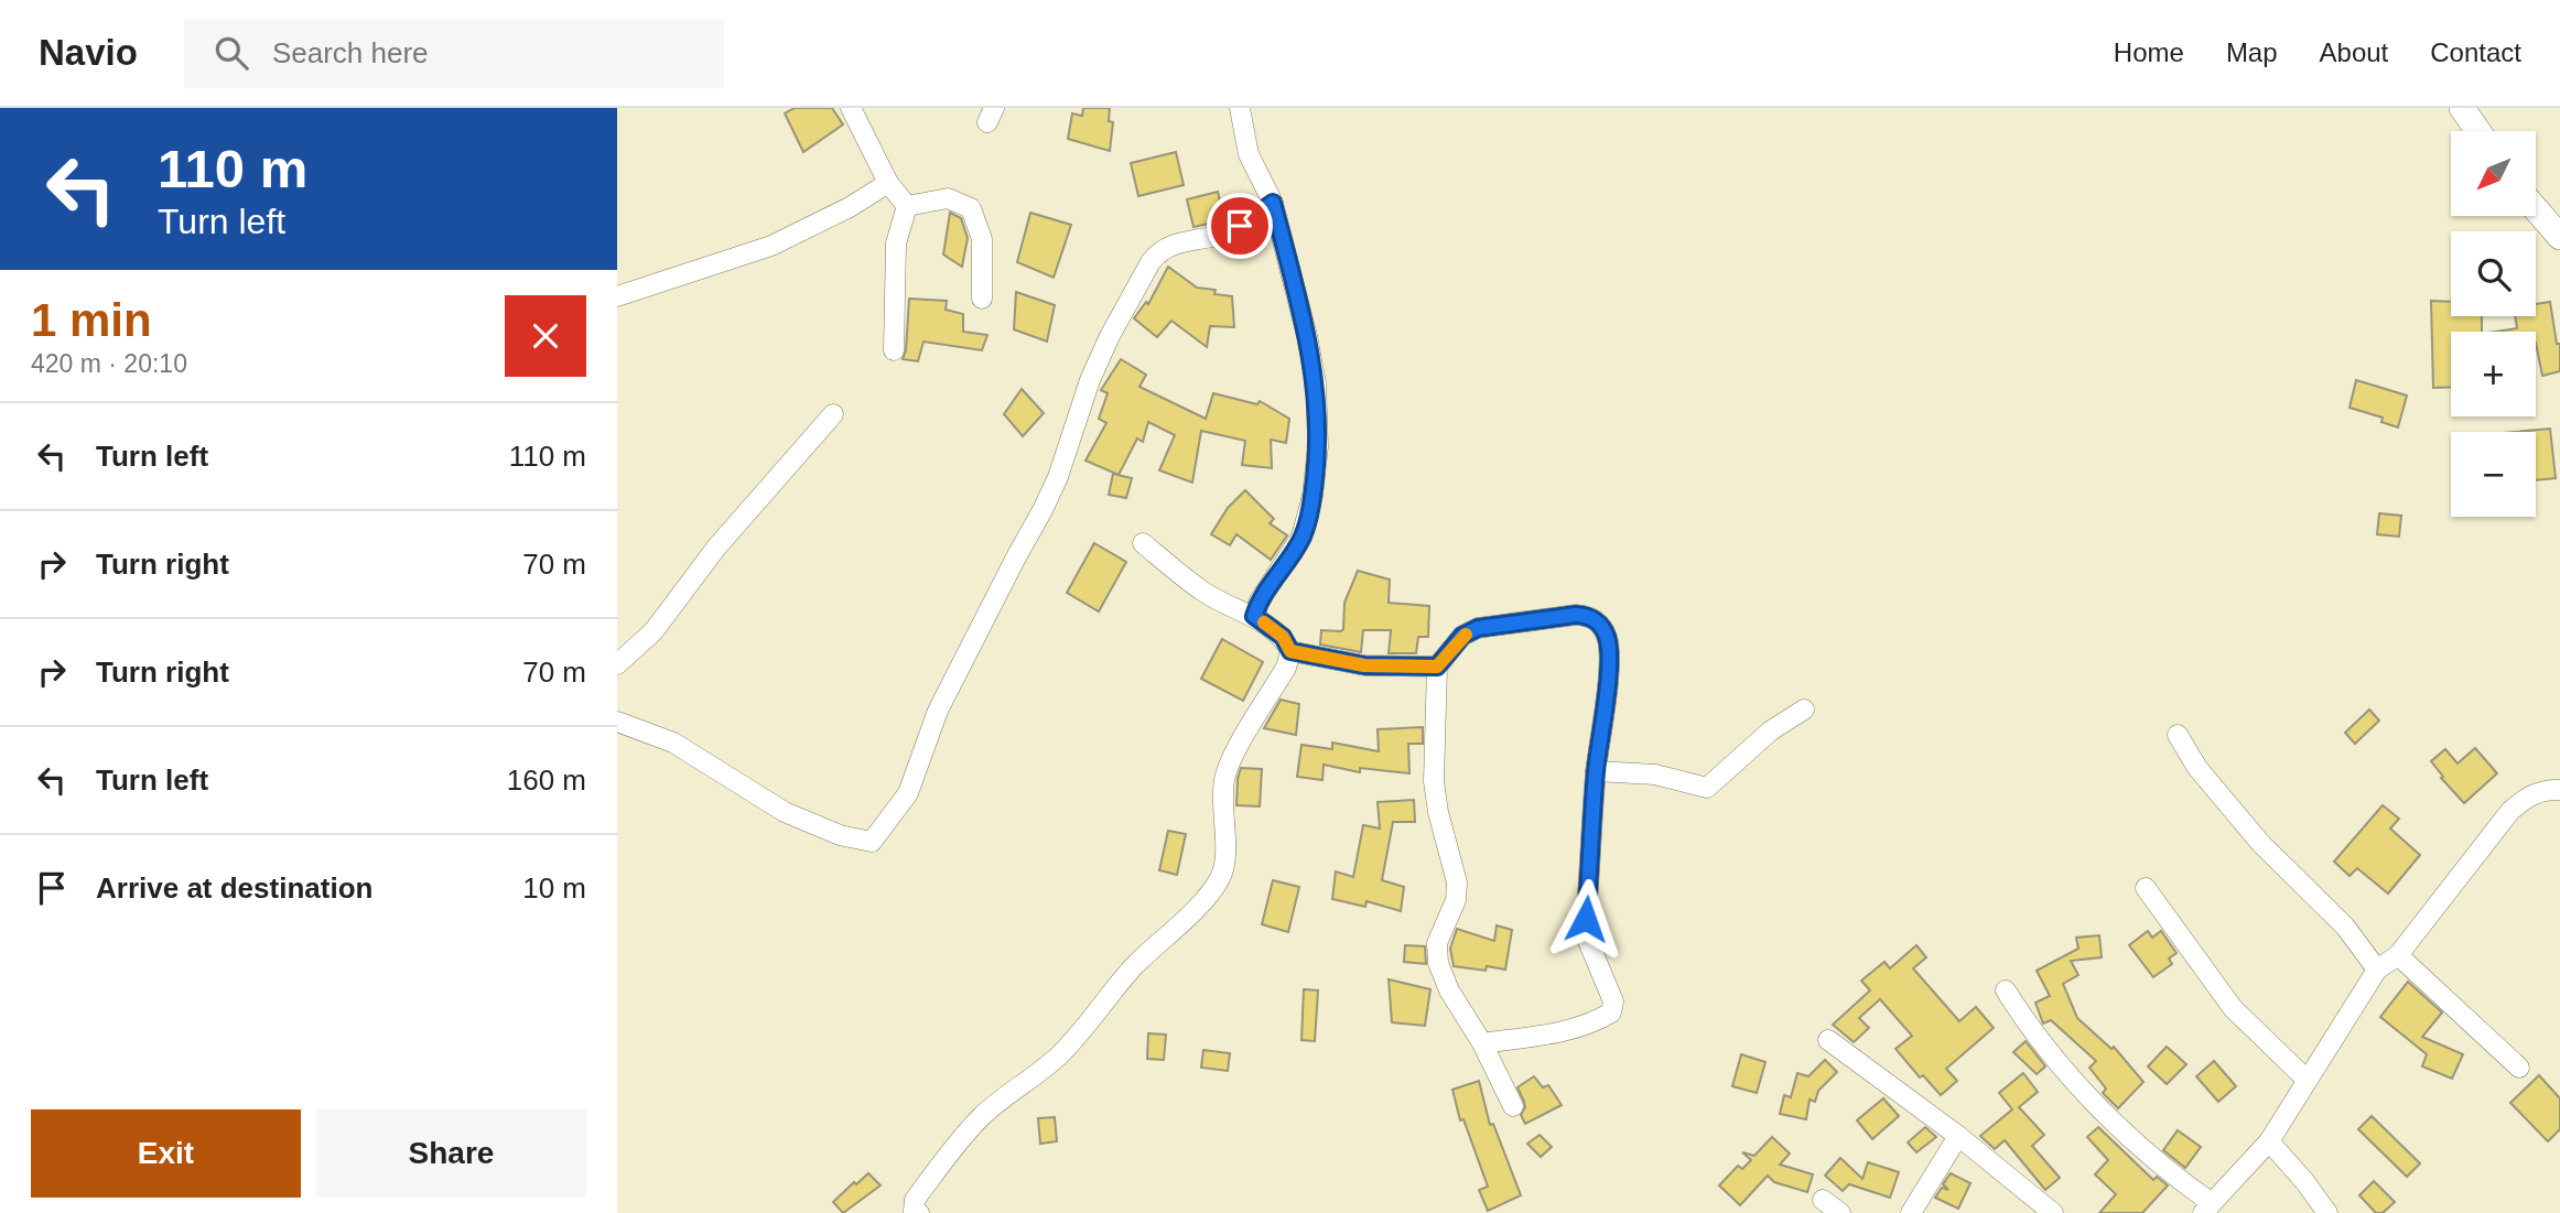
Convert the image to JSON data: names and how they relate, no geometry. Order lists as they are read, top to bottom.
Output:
{
  "north": "bottom left",
  "page": {
    "header": "Navio",
    "search": "Search here",
    "nav": [
      "Home",
      "Map",
      "About",
      "Contact"
    ],
    "turn": ["110 m", "Turn left"],
    "map_buttons": ["+", "−"],
    "heading": ["1 min", "420 m · 20:10"],
    "list": [
      {
        "name": "Turn left",
        "value": "110 m"
      },
      {
        "name": "Turn right",
        "value": "70 m"
      },
      {
        "name": "Turn right",
        "value": "70 m"
      },
      {
        "name": "Turn left",
        "value": "160 m"
      },
      {
        "name": "Arrive at destination",
        "value": "10 m"
      }
    ],
    "buttons": ["Exit", "Share"]
  }
}
